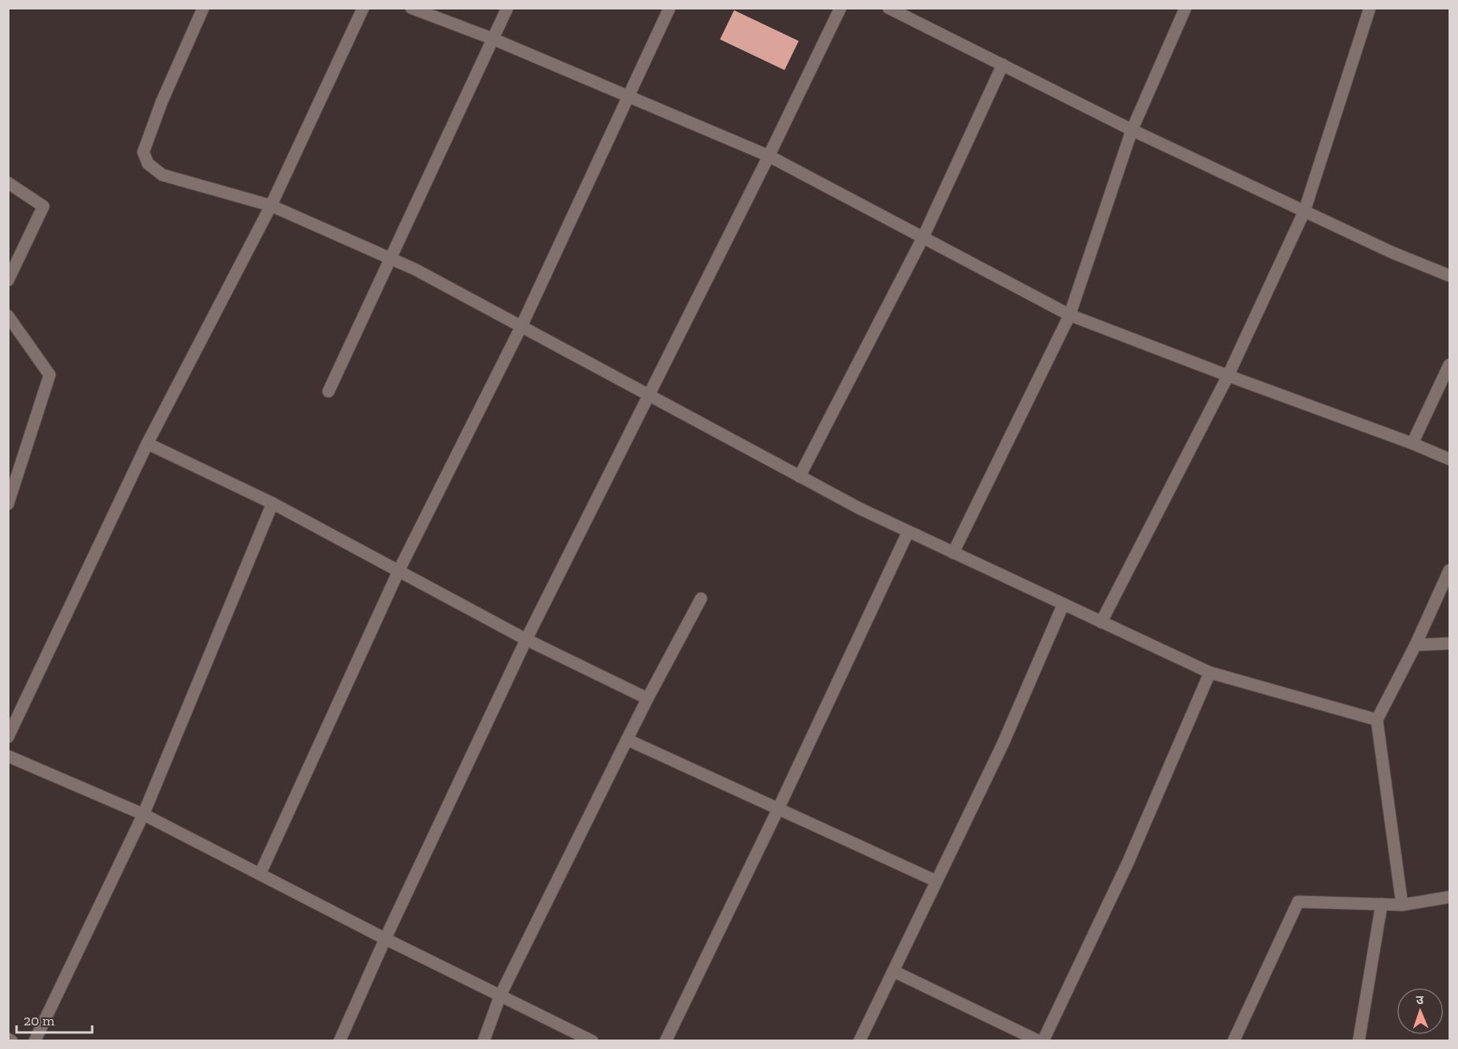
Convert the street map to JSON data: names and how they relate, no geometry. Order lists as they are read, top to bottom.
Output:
{
  "scale_bar": "20 m",
  "north": "top"
}
